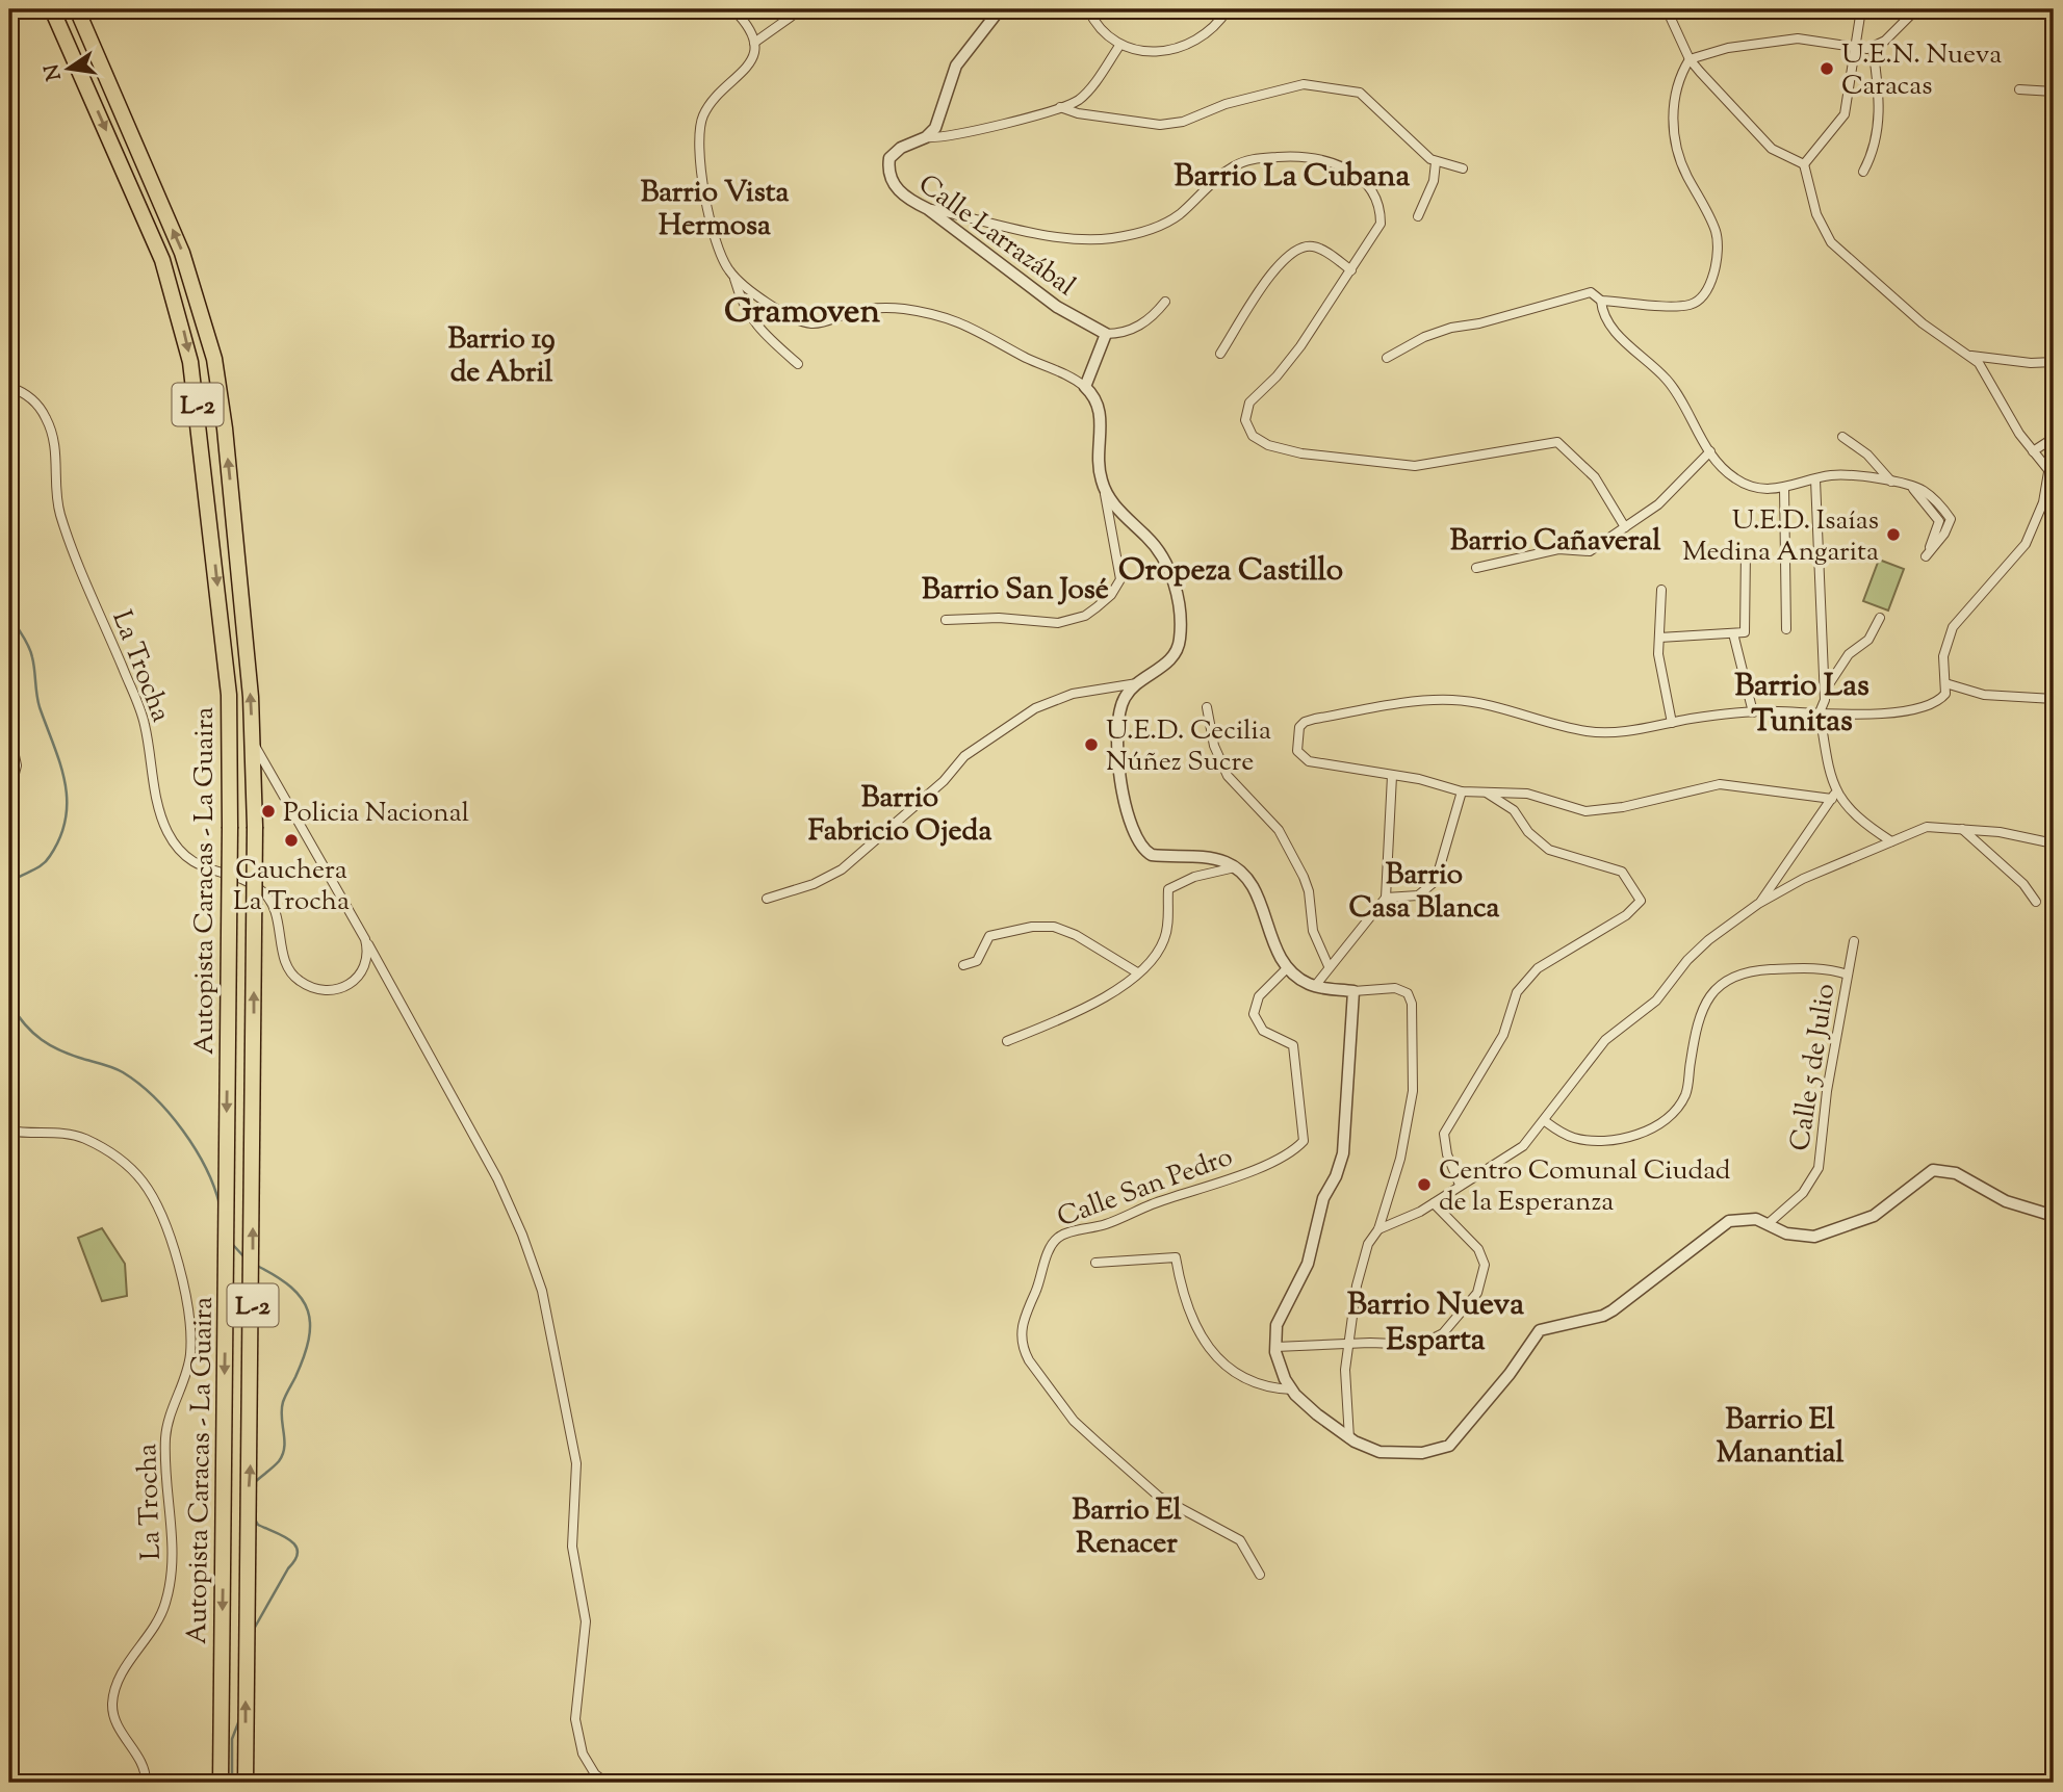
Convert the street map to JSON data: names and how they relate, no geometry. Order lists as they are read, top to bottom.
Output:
{
  "streets": {
    "highway": ["L-2", "Autopista Caracas - La Guaira"],
    "street": [
      "Calle Larrazábal",
      "La Trocha",
      "Calle 5 de Julio",
      "Calle San Pedro"
    ]
  },
  "crossings": [
    ["La Trocha", "Autopista Caracas - La Guaira"]
  ],
  "districts": [
    "Barrio La Cubana",
    "Barrio Vista Hermosa",
    "Gramoven",
    "Barrio 19 de Abril",
    "Barrio Cañaveral",
    "Oropeza Castillo",
    "Barrio San José",
    "Barrio Las Tunitas",
    "Barrio Fabricio Ojeda",
    "Barrio Casa Blanca",
    "Barrio Nueva Esparta",
    "Barrio El Manantial",
    "Barrio El Renacer"
  ],
  "places": [
    "U.E.N. Nueva Caracas",
    "U.E.D. Isaías Medina Angarita",
    "U.E.D. Cecilia Núñez Sucre",
    "Policia Nacional",
    "Cauchera La Trocha",
    "Centro Comunal Ciudad de la Esperanza"
  ],
  "north": "left"
}
